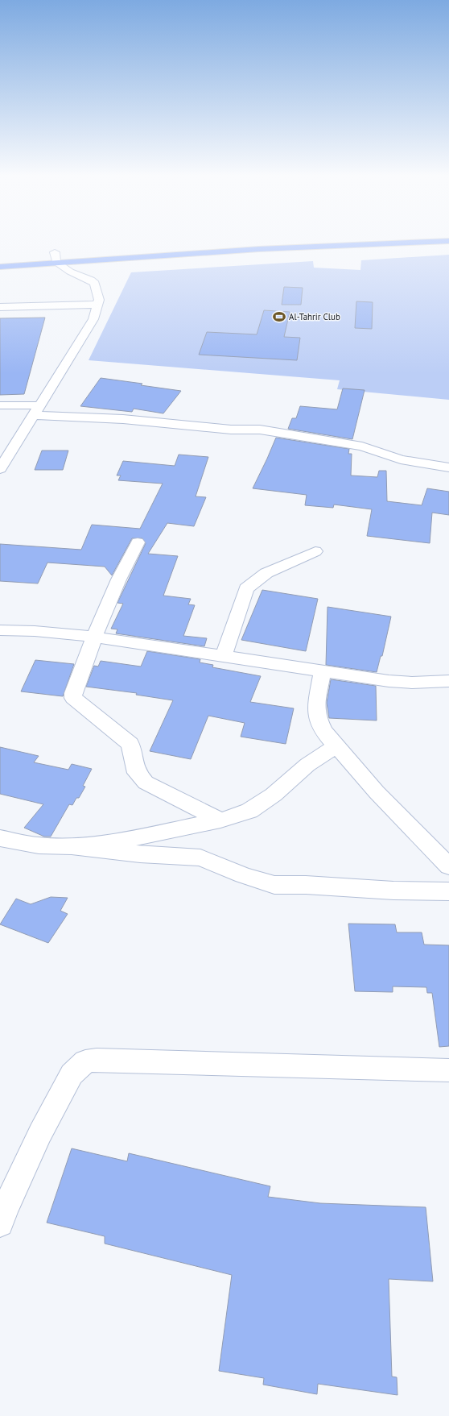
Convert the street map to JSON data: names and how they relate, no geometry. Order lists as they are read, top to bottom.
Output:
{
  "places": {
    "sports": ["Al-Tahrir Club"]
  }
}
